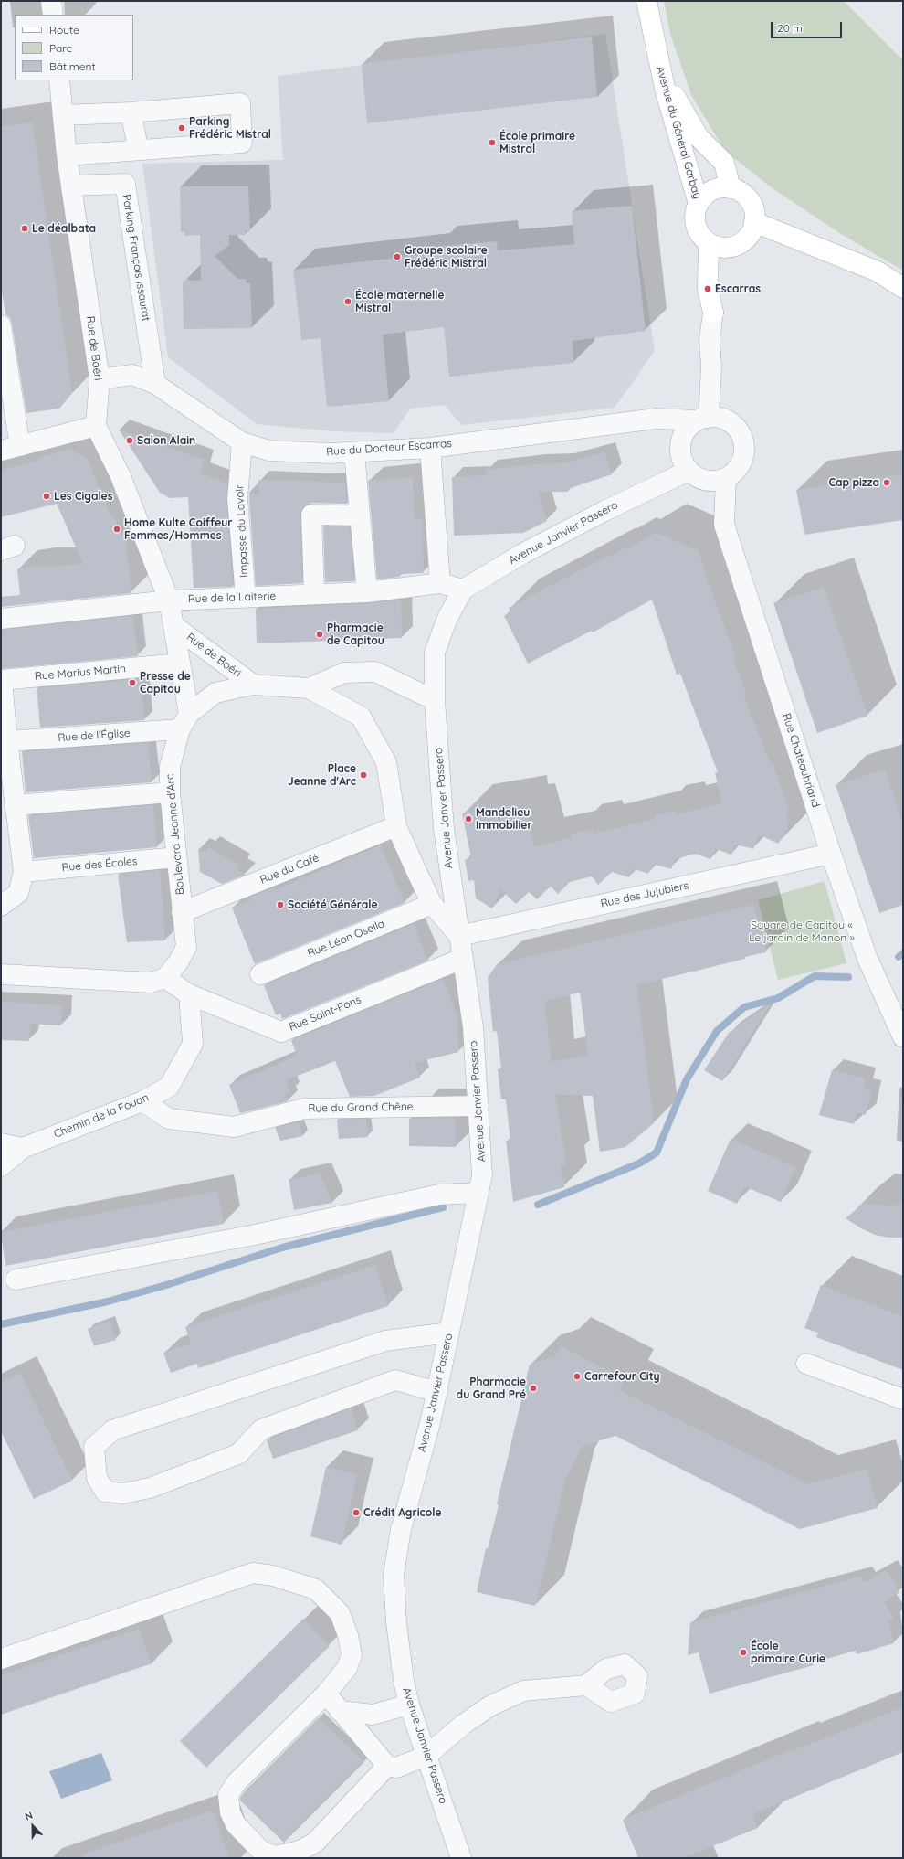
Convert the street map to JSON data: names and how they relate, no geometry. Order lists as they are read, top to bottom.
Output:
{
  "streets": {
    "main road": ["Avenue du Général Garbay"],
    "street": [
      "Parking François Issaurat",
      "Rue de Boéri",
      "Rue du Docteur Escarras",
      "Impasse du Lavoir",
      "Avenue Janvier Passero",
      "Rue de la Laiterie",
      "Rue Marius Martin",
      "Rue de l'Église",
      "Rue Chateaubriand",
      "Boulevard Jeanne d'Arc",
      "Rue des Écoles",
      "Rue du Café",
      "Rue des Jujubiers",
      "Rue Léon Osella",
      "Rue Saint-Pons",
      "Rue du Grand Chêne",
      "Chemin de la Fouan"
    ]
  },
  "crossings": [
    ["Parking François Issaurat", "Rue de Boéri"],
    ["Parking François Issaurat", "Rue du Docteur Escarras"],
    ["Rue de Boéri", "Rue du Docteur Escarras"],
    ["Rue de Boéri", "Rue de la Laiterie"],
    ["Rue de Boéri", "Rue Marius Martin"],
    ["Rue de Boéri", "Rue de l'Église"],
    ["Rue de Boéri", "Boulevard Jeanne d'Arc"],
    ["Rue du Docteur Escarras", "Impasse du Lavoir"],
    ["Rue du Docteur Escarras", "Avenue Janvier Passero"],
    ["Rue du Docteur Escarras", "Rue Chateaubriand"],
    ["Impasse du Lavoir", "Rue de la Laiterie"],
    ["Avenue Janvier Passero", "Rue de la Laiterie"],
    ["Avenue Janvier Passero", "Rue Chateaubriand"],
    ["Avenue Janvier Passero", "Rue des Jujubiers"],
    ["Avenue Janvier Passero", "Rue Saint-Pons"],
    ["Avenue Janvier Passero", "Rue du Grand Chêne"],
    ["Rue Marius Martin", "Rue de l'Église"],
    ["Rue de l'Église", "Boulevard Jeanne d'Arc"],
    ["Rue Chateaubriand", "Rue des Jujubiers"],
    ["Boulevard Jeanne d'Arc", "Rue des Écoles"],
    ["Boulevard Jeanne d'Arc", "Rue du Café"],
    ["Rue Saint-Pons", "Chemin de la Fouan"],
    ["Rue du Grand Chêne", "Chemin de la Fouan"]
  ],
  "parks": ["Square de Capitou « Le jardin de Manon »"],
  "places": [
    "Parking Frédéric Mistral",
    "École primaire Mistral",
    "Le déalbata",
    "Groupe scolaire Frédéric Mistral",
    "Escarras",
    "École maternelle Mistral",
    "Salon Alain",
    "Cap pizza",
    "Les Cigales",
    "Home Kulte Coiffeur Femmes/Hommes",
    "Pharmacie de Capitou",
    "Presse de Capitou",
    "Place Jeanne d'Arc",
    "Mandelieu Immobilier",
    "Société Générale",
    "Carrefour City",
    "Pharmacie du Grand Pré",
    "Crédit Agricole",
    "École primaire Curie"
  ],
  "legend": ["Route", "Parc", "Bâtiment"],
  "scale_bar": "20 m",
  "north": "top"
}
